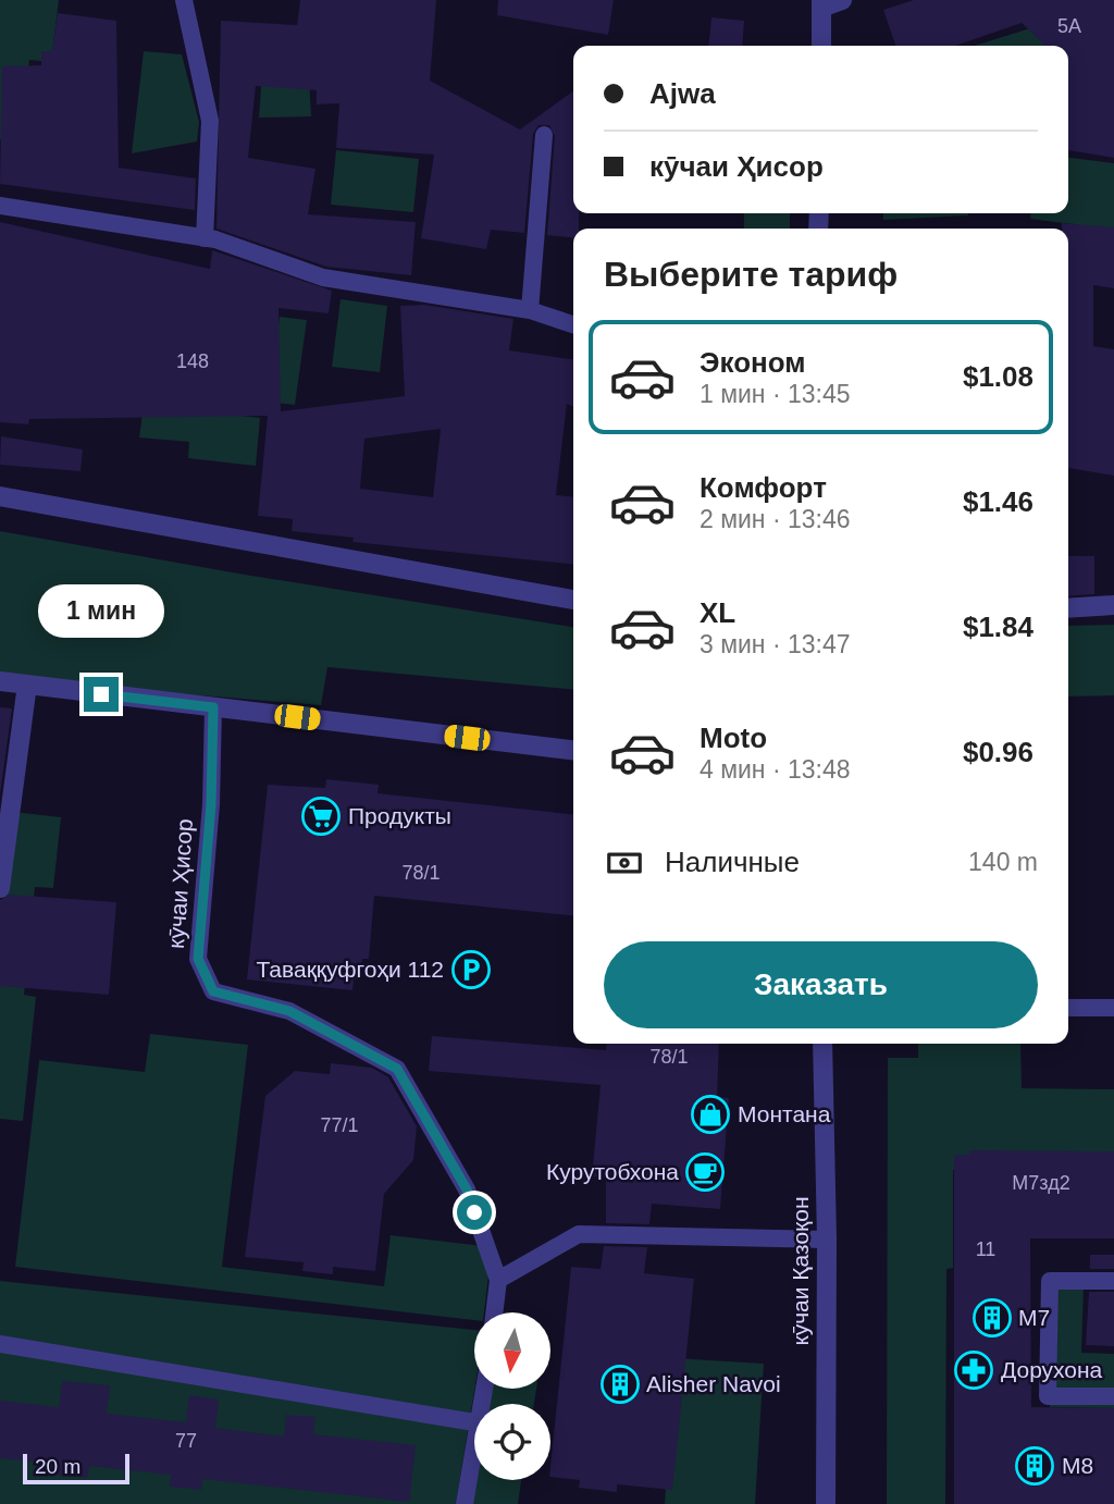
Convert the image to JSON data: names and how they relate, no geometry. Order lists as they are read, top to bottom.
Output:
{
  "streets": {
    "street": ["кӯчаи Қазоқон"],
    "lane": ["кӯчаи Ҳисор"]
  },
  "places": {
    "supermarket": ["Продукты"],
    "parking": ["Таваққуфгоҳи 112"],
    "shop": ["Монтана"],
    "cafe": ["Курутобхона"],
    "building": ["М7", "Alisher Navoi", "М8"],
    "pharmacy": ["Дорухона"]
  },
  "house_numbers": [
    "5А",
    "148",
    "78/1",
    "78/1",
    "77/1",
    "М7зд2",
    "11",
    "77"
  ],
  "scale_bar": "20 m",
  "north": "bottom",
  "page": {
    "banner": ["Ajwa", "кӯчаи Ҳисор"],
    "heading": "Выберите тариф",
    "list": [
      {
        "name": "Эконом",
        "note": "1 мин · 13:45",
        "value": "$1.08"
      },
      {
        "name": "Комфорт",
        "note": "2 мин · 13:46",
        "value": "$1.46"
      },
      {
        "name": "XL",
        "note": "3 мин · 13:47",
        "value": "$1.84"
      },
      {
        "name": "Moto",
        "note": "4 мин · 13:48",
        "value": "$0.96"
      }
    ],
    "bubble": "1 мин",
    "pay": ["Наличные", "140 m"],
    "buttons": "Заказать",
    "scale": "20 m"
  }
}
